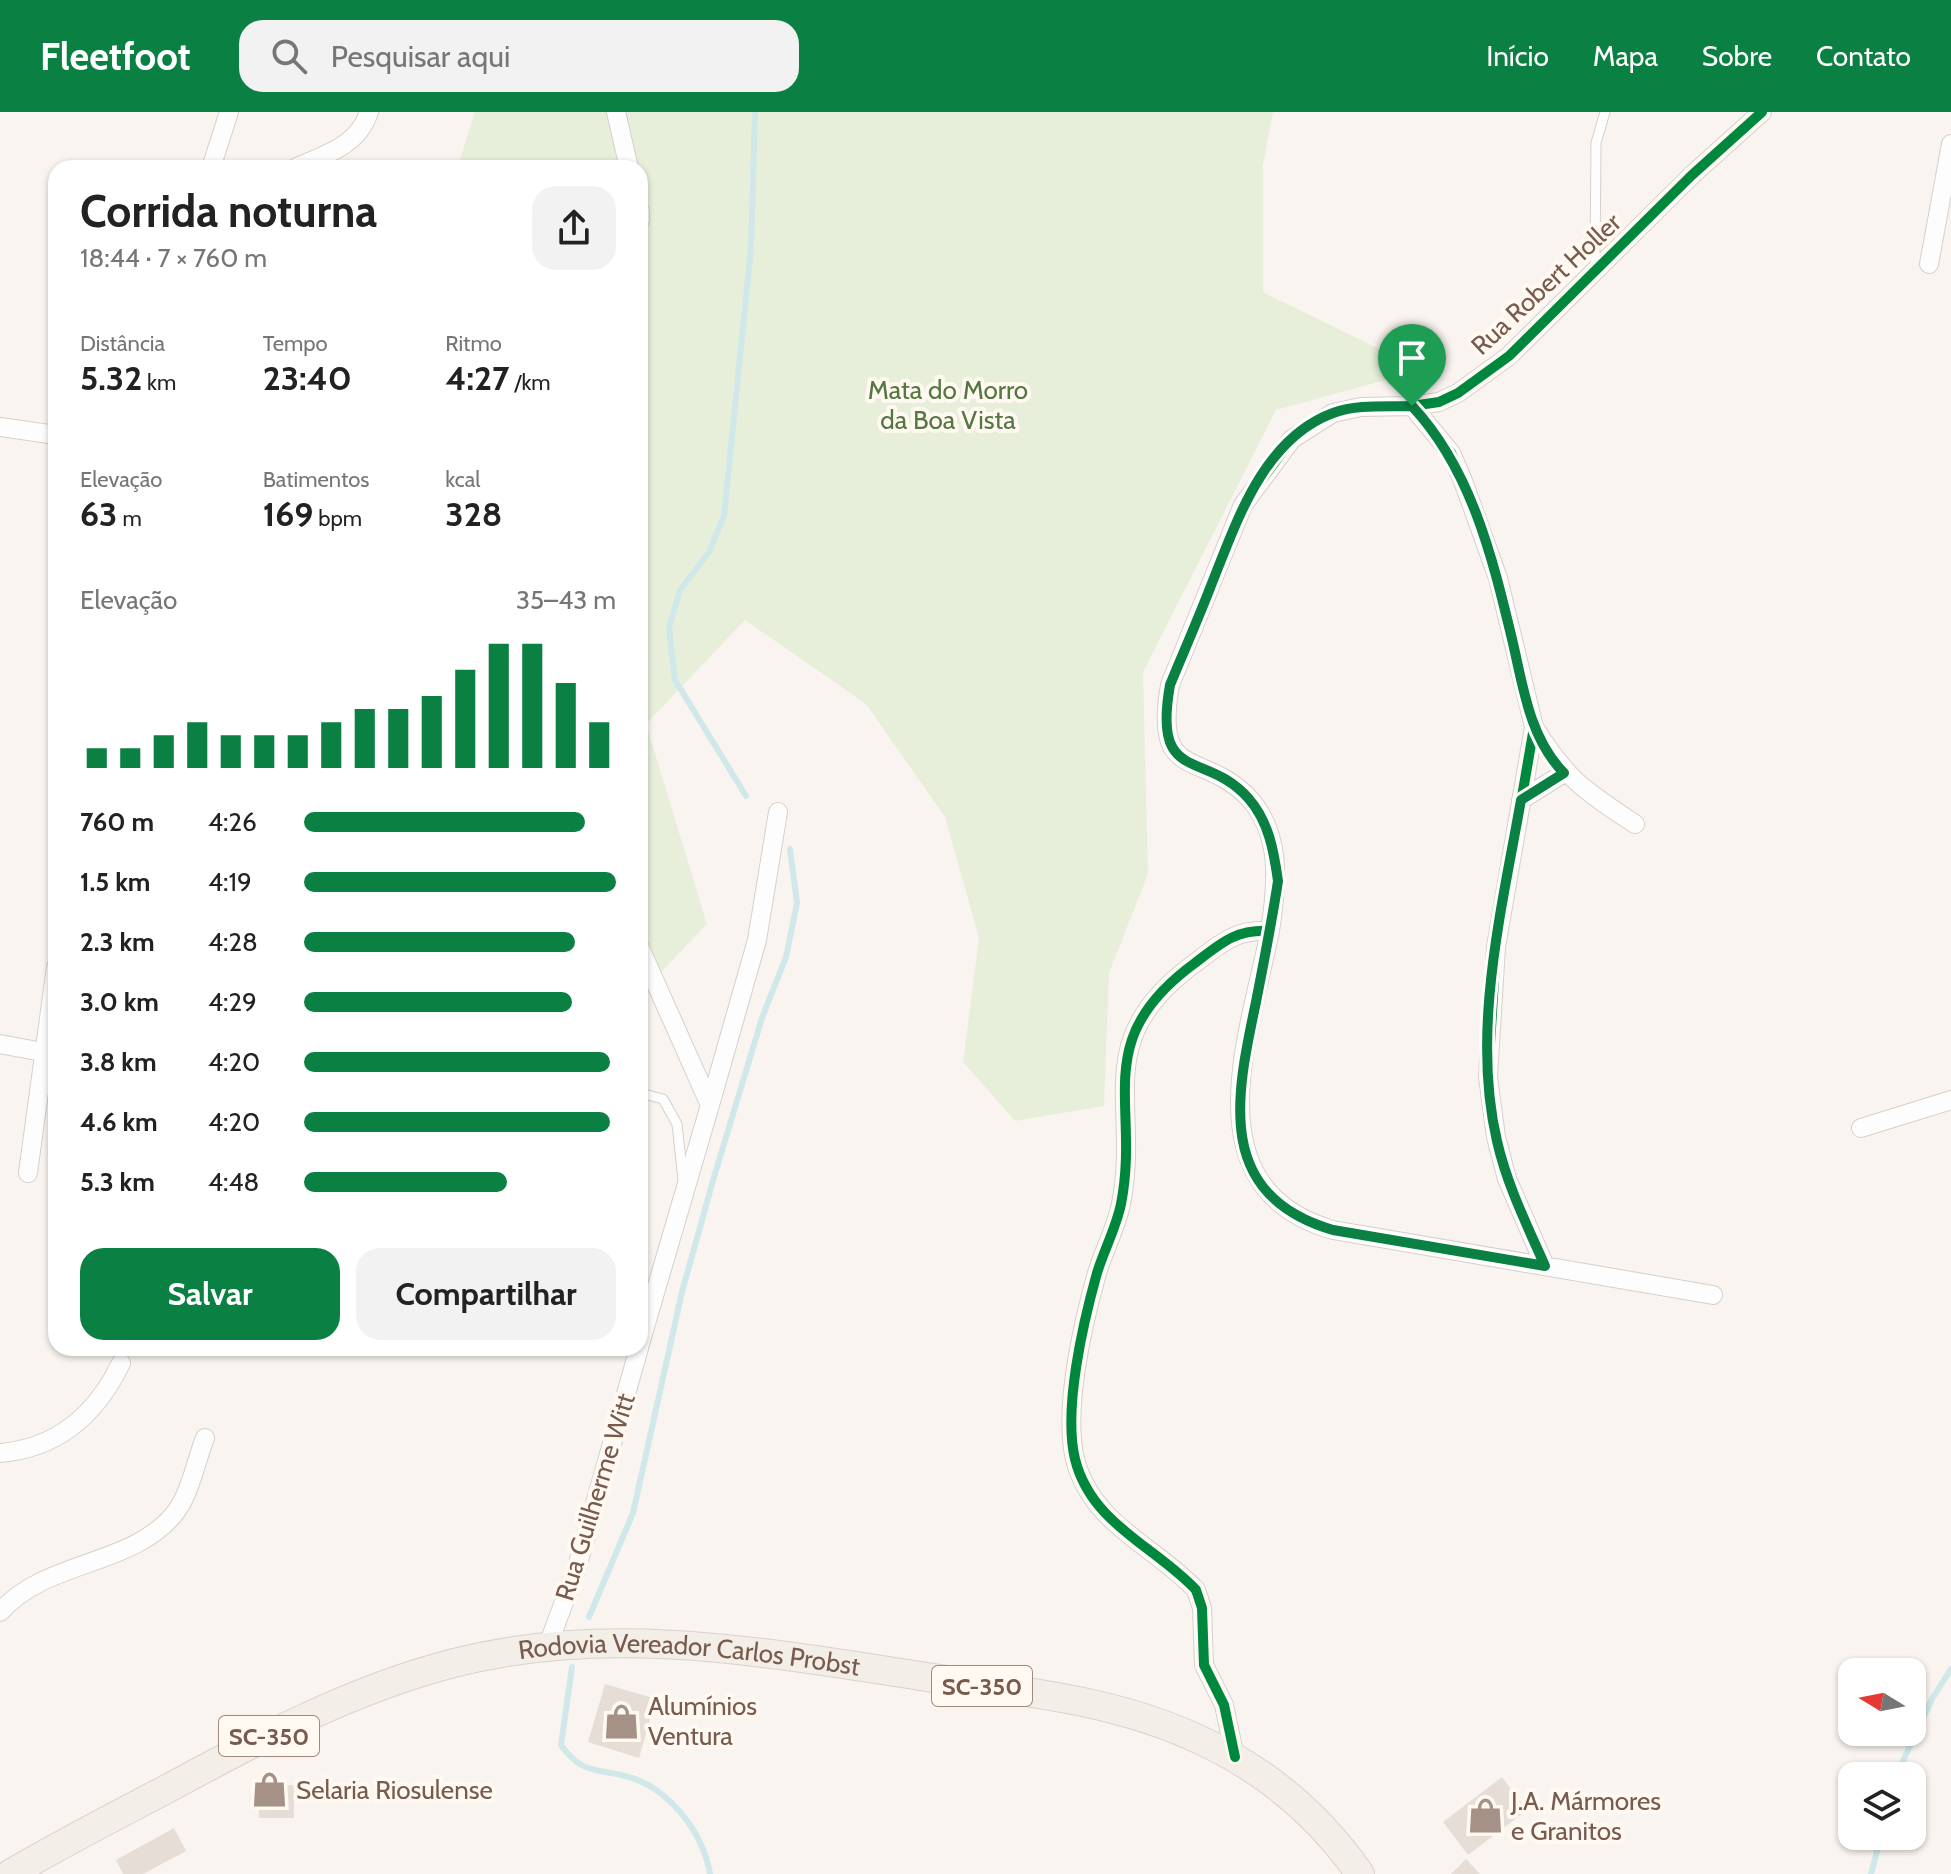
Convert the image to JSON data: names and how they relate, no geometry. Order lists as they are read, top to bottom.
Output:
{
  "streets": {
    "main road": ["Rodovia Vereador Carlos Probst", "SC-350"],
    "street": ["Rua Robert Holler", "Rua Guilherme Witt"]
  },
  "crossings": [
    ["Rua Guilherme Witt", "Rodovia Vereador Carlos Probst"]
  ],
  "parks": ["Mata do Morro da Boa Vista"],
  "places": {
    "shop": ["Alumínios Ventura", "Selaria Riosulense", "J.A. Mármores e Granitos"]
  },
  "north": "left",
  "page": {
    "header": "Fleetfoot",
    "search": "Pesquisar aqui",
    "nav": [
      "Início",
      "Mapa",
      "Sobre",
      "Contato"
    ],
    "heading": ["Corrida noturna", "18:44 · 7 × 760 m"],
    "stats": [
      ["Distância", "5.32 km"],
      ["Tempo", "23:40"],
      ["Ritmo", "4:27 /km"],
      ["Elevação", "63 m"],
      ["Batimentos", "169 bpm"],
      ["kcal", "328"]
    ],
    "chart": ["Elevação", "35–43 m"],
    "list": [
      {
        "name": "760 m",
        "note": "4:26"
      },
      {
        "name": "1.5 km",
        "note": "4:19"
      },
      {
        "name": "2.3 km",
        "note": "4:28"
      },
      {
        "name": "3.0 km",
        "note": "4:29"
      },
      {
        "name": "3.8 km",
        "note": "4:20"
      },
      {
        "name": "4.6 km",
        "note": "4:20"
      },
      {
        "name": "5.3 km",
        "note": "4:48"
      }
    ],
    "buttons": ["Salvar", "Compartilhar"]
  }
}
